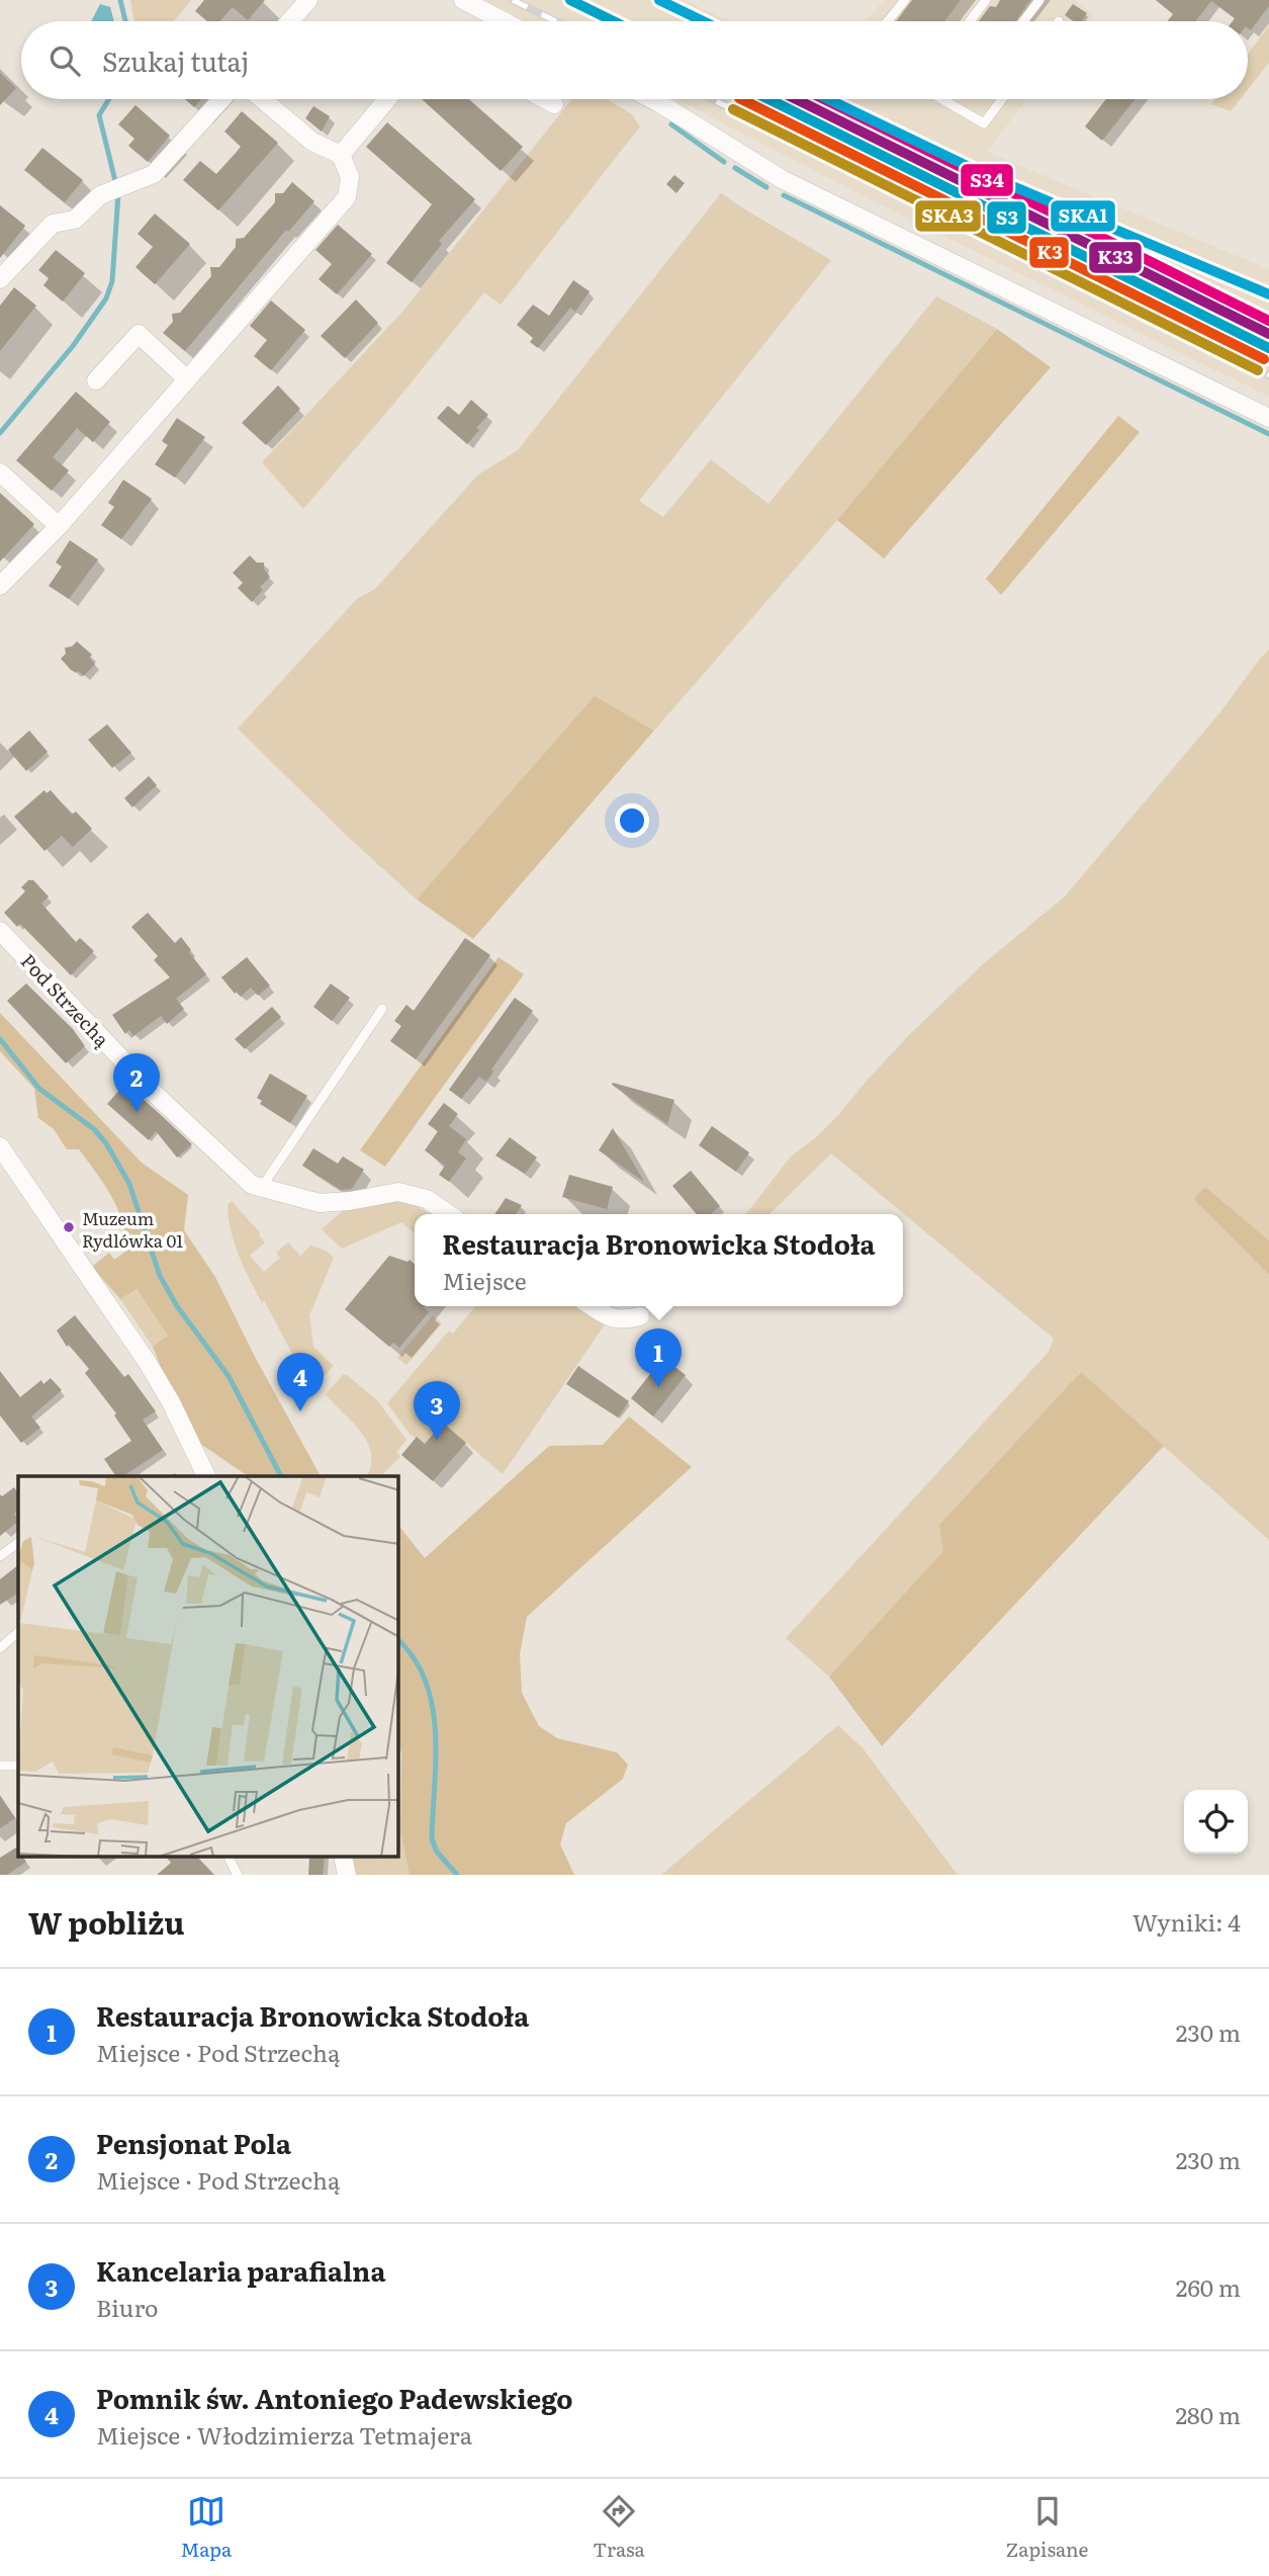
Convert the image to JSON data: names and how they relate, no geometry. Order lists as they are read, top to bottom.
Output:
{
  "streets": {
    "street": ["Pod Strzechą"]
  },
  "places": ["Muzeum Rydlówka 01"],
  "lines": [
    "transit line S3",
    "transit line SKA1",
    "transit line K3",
    "transit line K33",
    "transit line S34",
    "transit line SKA3"
  ],
  "page": {
    "search": "Szukaj tutaj",
    "pins": [
      "2",
      "1",
      "4",
      "3"
    ],
    "popup": ["Restauracja Bronowicka Stodoła", "Miejsce"],
    "heading": ["W pobliżu", "Wyniki: 4"],
    "list": [
      {
        "mark": "1",
        "name": "Restauracja Bronowicka Stodoła",
        "note": "Miejsce · Pod Strzechą",
        "value": "230 m"
      },
      {
        "mark": "2",
        "name": "Pensjonat Pola",
        "note": "Miejsce · Pod Strzechą",
        "value": "230 m"
      },
      {
        "mark": "3",
        "name": "Kancelaria parafialna",
        "note": "Biuro",
        "value": "260 m"
      },
      {
        "mark": "4",
        "name": "Pomnik św. Antoniego Padewskiego",
        "note": "Miejsce · Włodzimierza Tetmajera",
        "value": "280 m"
      }
    ],
    "nav": ["Mapa", "Trasa", "Zapisane"]
  }
}
